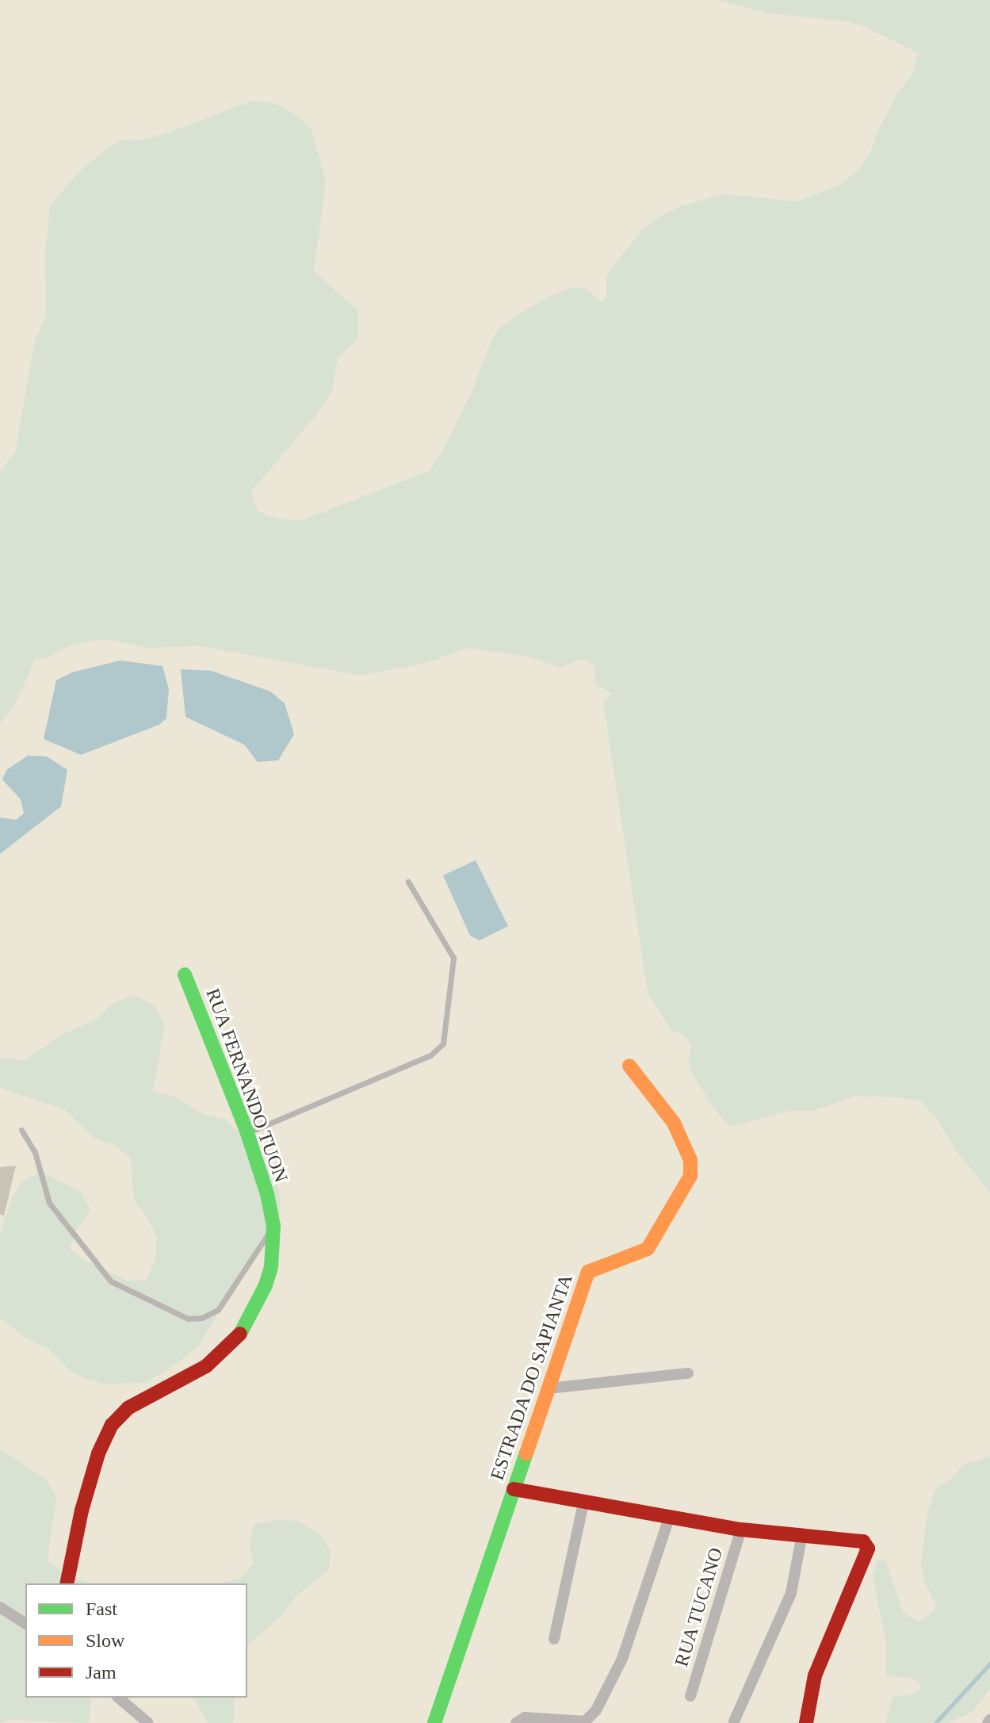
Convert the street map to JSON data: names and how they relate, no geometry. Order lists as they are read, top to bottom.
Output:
{
  "streets": {
    "street": ["RUA FERNANDO TUON", "ESTRADA DO SAPIANTA", "RUA TUCANO"]
  },
  "legend": ["Fast", "Slow", "Jam"]
}
